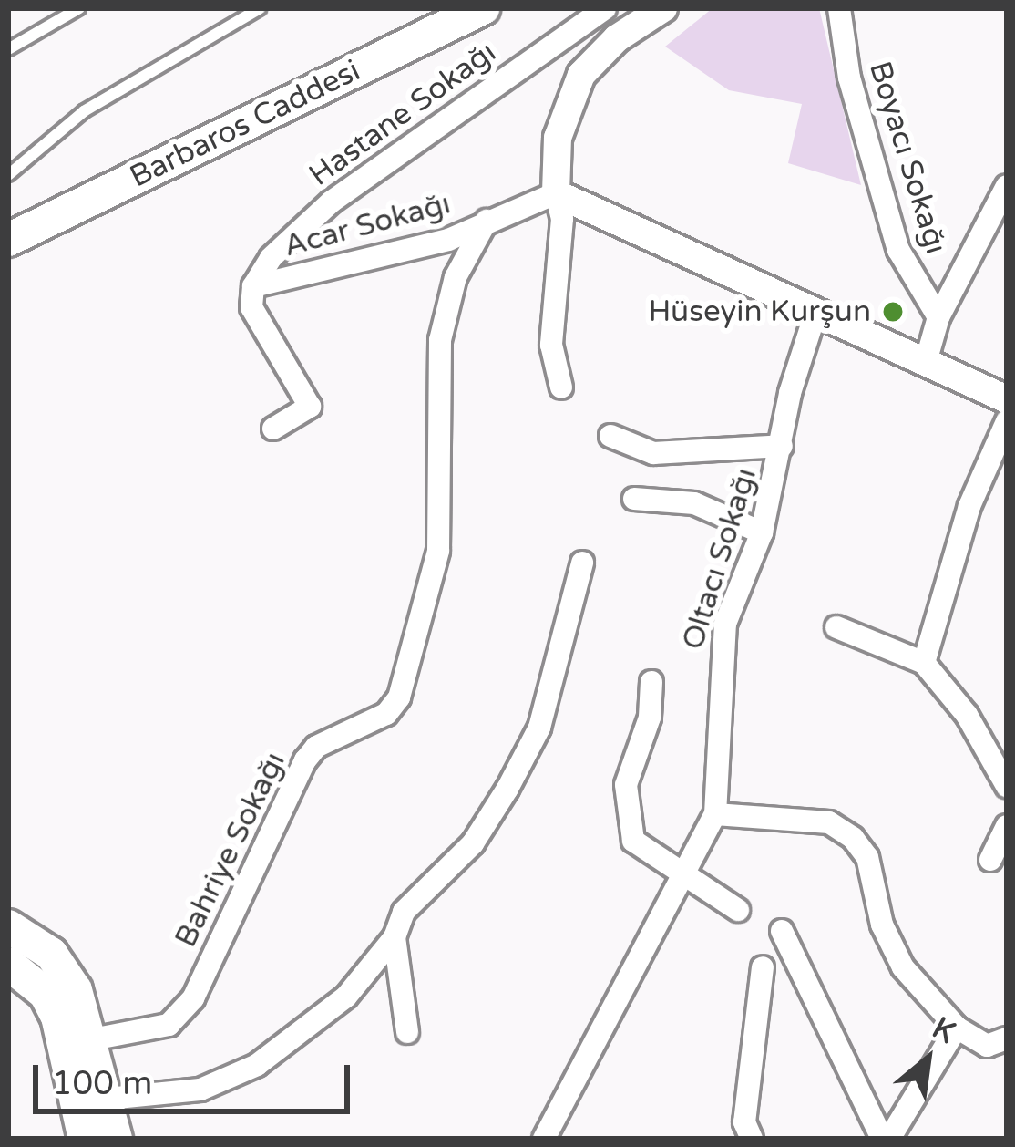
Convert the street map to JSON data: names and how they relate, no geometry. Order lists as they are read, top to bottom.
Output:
{
  "streets": {
    "main road": ["Barbaros Caddesi"],
    "street": [
      "Hastane Sokağı",
      "Boyacı Sokağı",
      "Acar Sokağı",
      "Oltacı Sokağı",
      "Bahriye Sokağı"
    ]
  },
  "crossings": [
    ["Hastane Sokağı", "Acar Sokağı"],
    ["Acar Sokağı", "Bahriye Sokağı"]
  ],
  "places": ["Hüseyin Kurşun"],
  "scale_bar": "100 m",
  "north": "top right"
}
